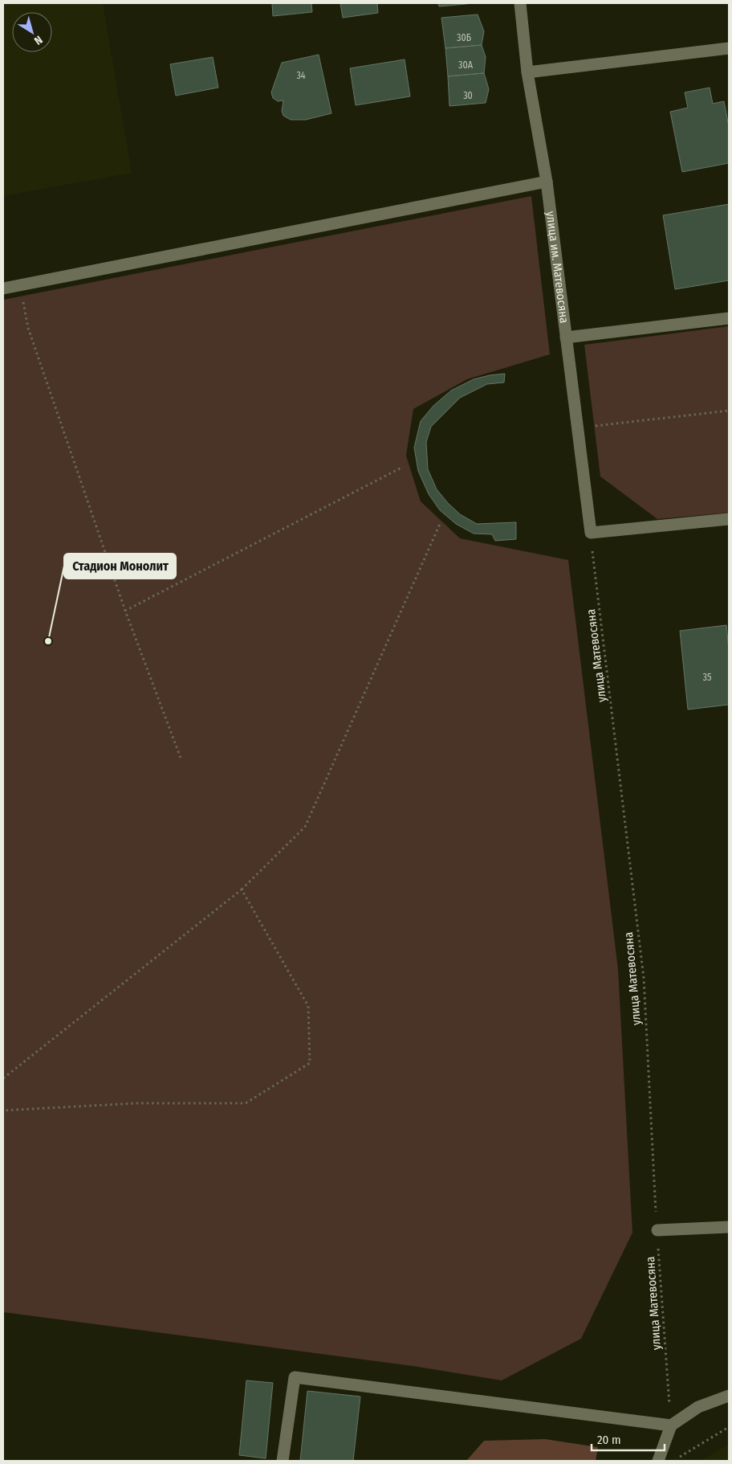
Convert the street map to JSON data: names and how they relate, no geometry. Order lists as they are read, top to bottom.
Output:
{
  "streets": {
    "street": ["улица им. Матевосяна"],
    "path": ["улица Матевосяна"]
  },
  "crossings": [
    ["улица им. Матевосяна", "улица Матевосяна"]
  ],
  "places": ["Стадион Монолит"],
  "house_numbers": [
    "30Б",
    "30А",
    "34",
    "30",
    "35"
  ],
  "scale_bar": "20 m",
  "north": "bottom right"
}
